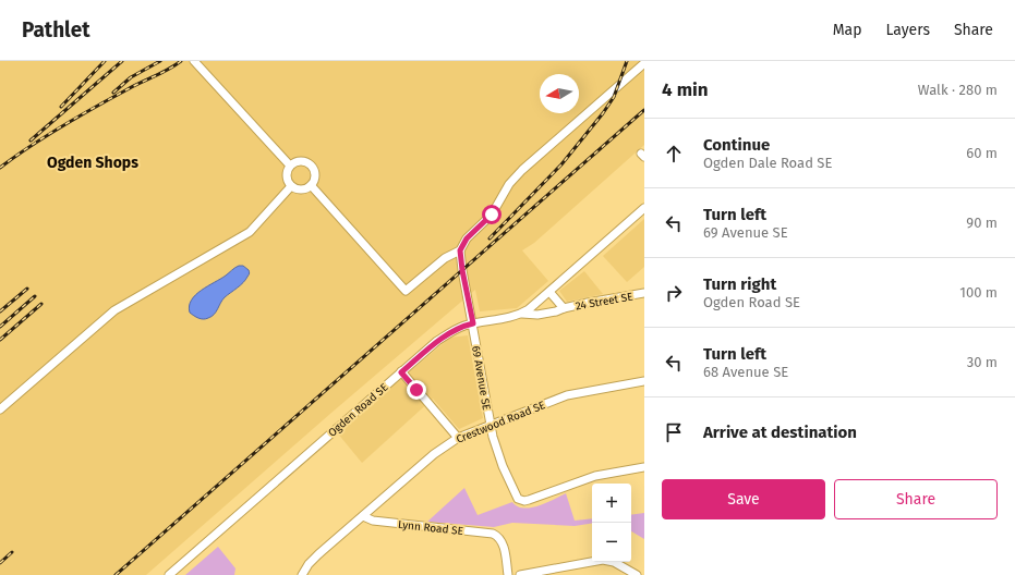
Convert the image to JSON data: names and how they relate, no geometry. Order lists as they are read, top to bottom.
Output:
{
  "streets": {
    "street": [
      "24 Street SE",
      "69 Avenue SE",
      "Ogden Road SE",
      "Crestwood Road SE",
      "Lynn Road SE"
    ]
  },
  "crossings": [
    ["24 Street SE", "Ogden Road SE"],
    ["69 Avenue SE", "Ogden Road SE"],
    ["69 Avenue SE", "Crestwood Road SE"],
    ["Crestwood Road SE", "Lynn Road SE"]
  ],
  "districts": ["Ogden Shops"],
  "north": "left",
  "page": {
    "header": "Pathlet",
    "nav": ["Map", "Layers", "Share"],
    "heading": ["4 min", "Walk · 280 m"],
    "list": [
      ["Continue", "Ogden Dale Road SE", "60 m"],
      ["Turn left", "69 Avenue SE", "90 m"],
      ["Turn right", "Ogden Road SE", "100 m"],
      ["Turn left", "68 Avenue SE", "30 m"],
      "Arrive at destination"
    ],
    "buttons": ["Save", "Share"],
    "map_buttons": ["+", "−"]
  }
}
